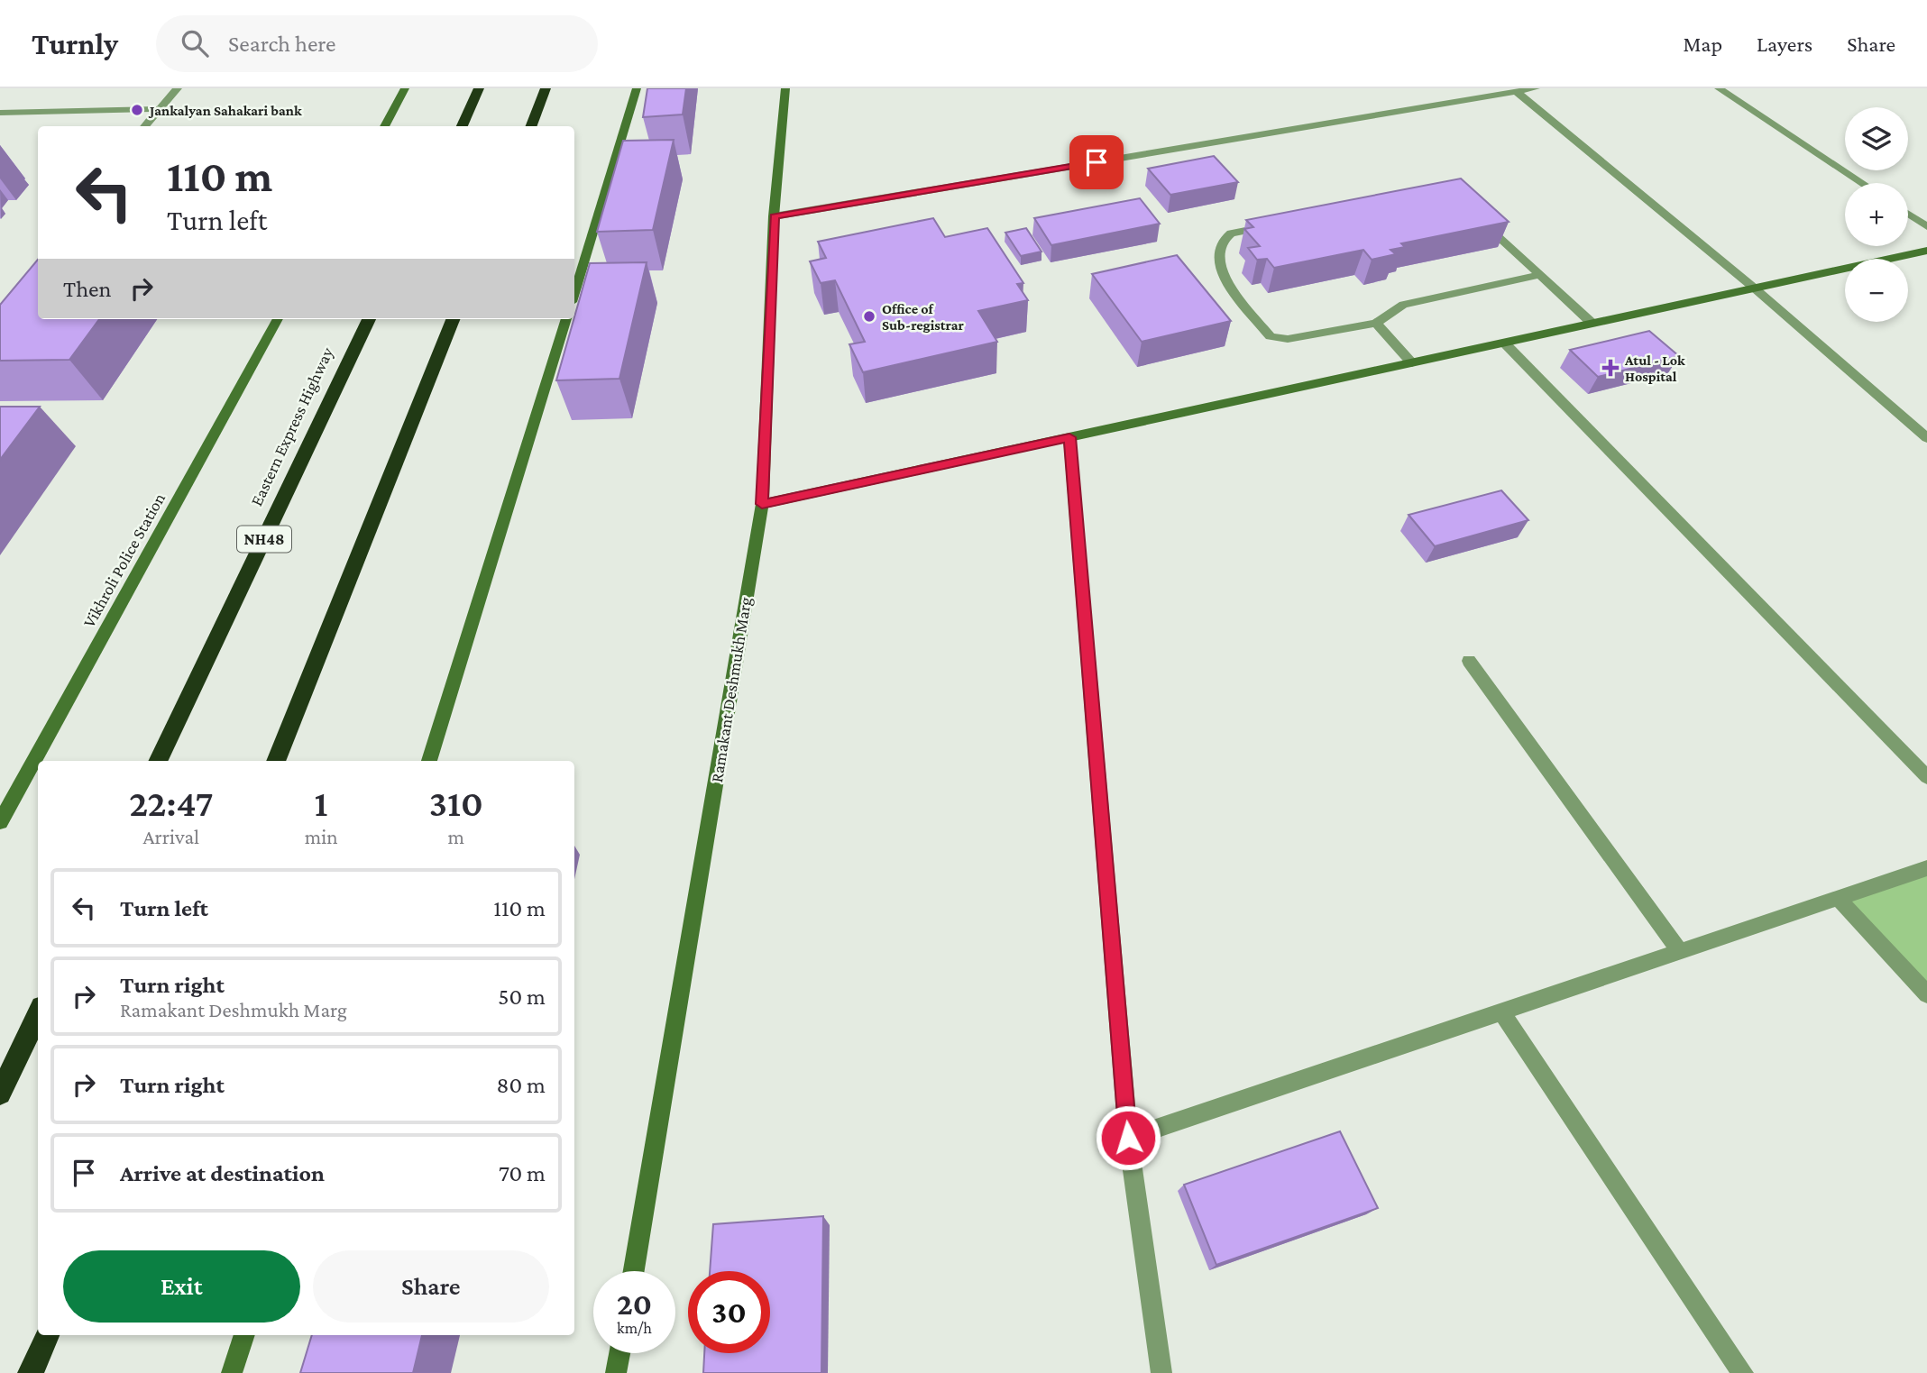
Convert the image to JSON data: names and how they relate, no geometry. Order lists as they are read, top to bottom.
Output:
{
  "streets": {
    "highway": ["Eastern Express Highway", "NH48"],
    "street": ["Vikhroli Police Station", "Ramakant Deshmukh Marg"]
  },
  "places": {
    "other": ["Jankalyan Sahakari bank", "Office of Sub-registrar"],
    "health": ["Atul - Lok Hospital"]
  },
  "page": {
    "header": "Turnly",
    "search": "Search here",
    "nav": ["Map", "Layers", "Share"],
    "map_buttons": ["+", "−"],
    "turn": ["110 m", "Turn left"],
    "then": "Then",
    "eta": [
      "22:47",
      "Arrival",
      "1",
      "min",
      "310",
      "m"
    ],
    "list": [
      {
        "name": "Turn left",
        "value": "110 m"
      },
      {
        "name": "Turn right",
        "note": "Ramakant Deshmukh Marg",
        "value": "50 m"
      },
      {
        "name": "Turn right",
        "value": "80 m"
      },
      {
        "name": "Arrive at destination",
        "value": "70 m"
      }
    ],
    "buttons": ["Exit", "Share"],
    "speed": "20 km/h",
    "limit": "30"
  }
}
